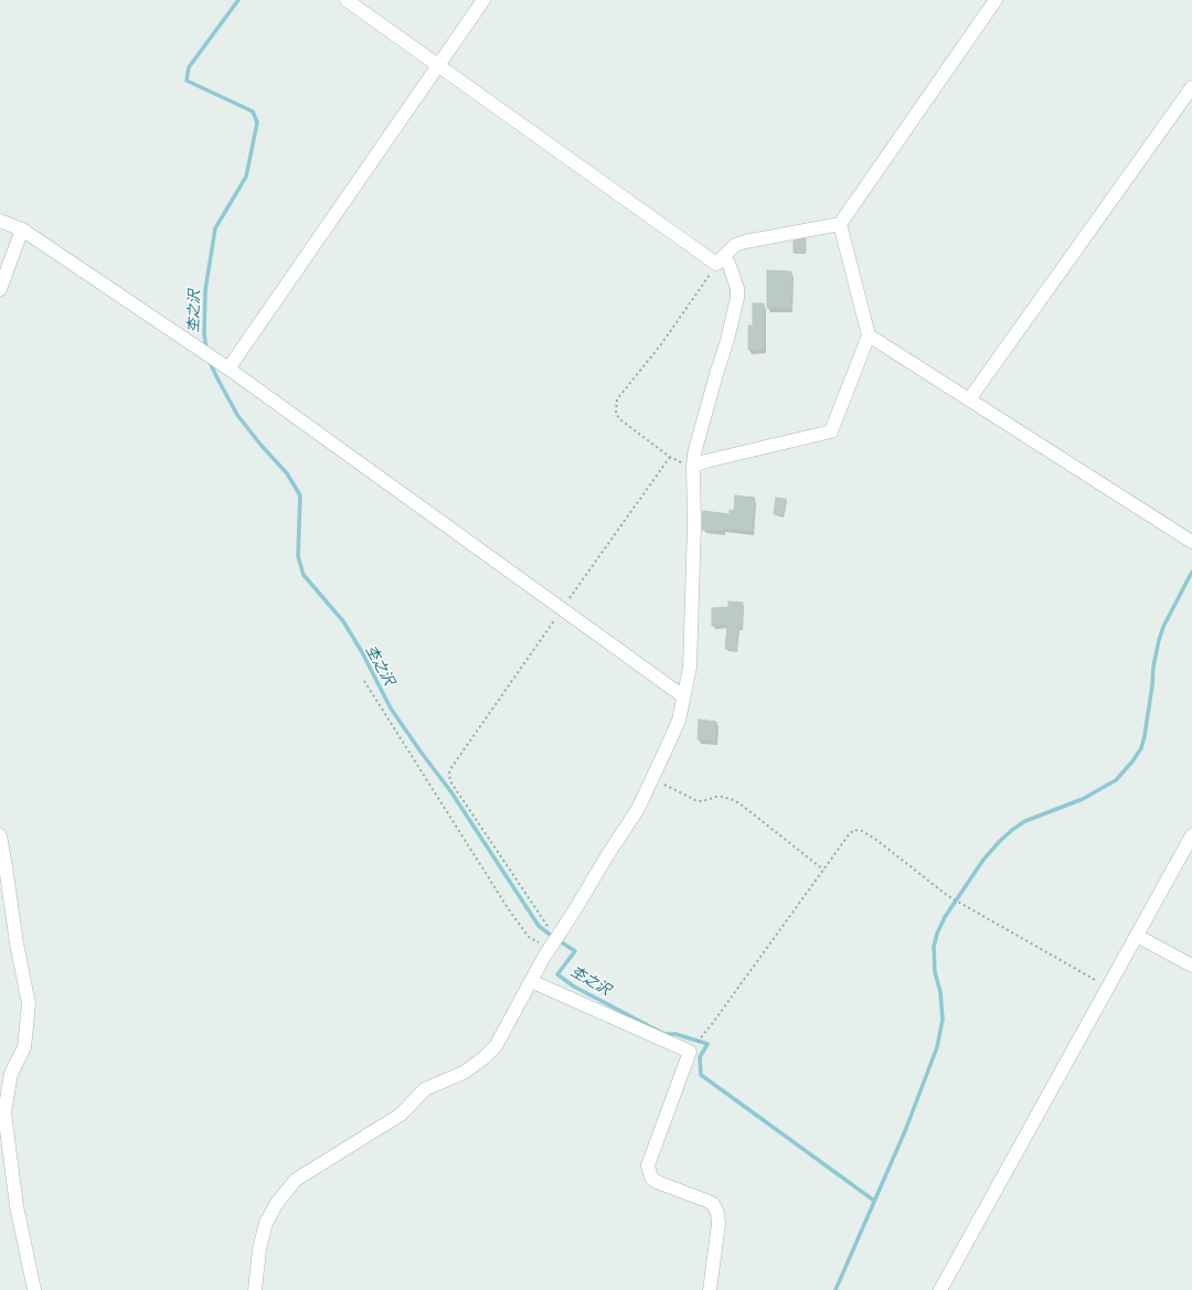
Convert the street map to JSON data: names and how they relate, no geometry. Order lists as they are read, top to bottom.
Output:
{
  "water": ["杢之沢"]
}
